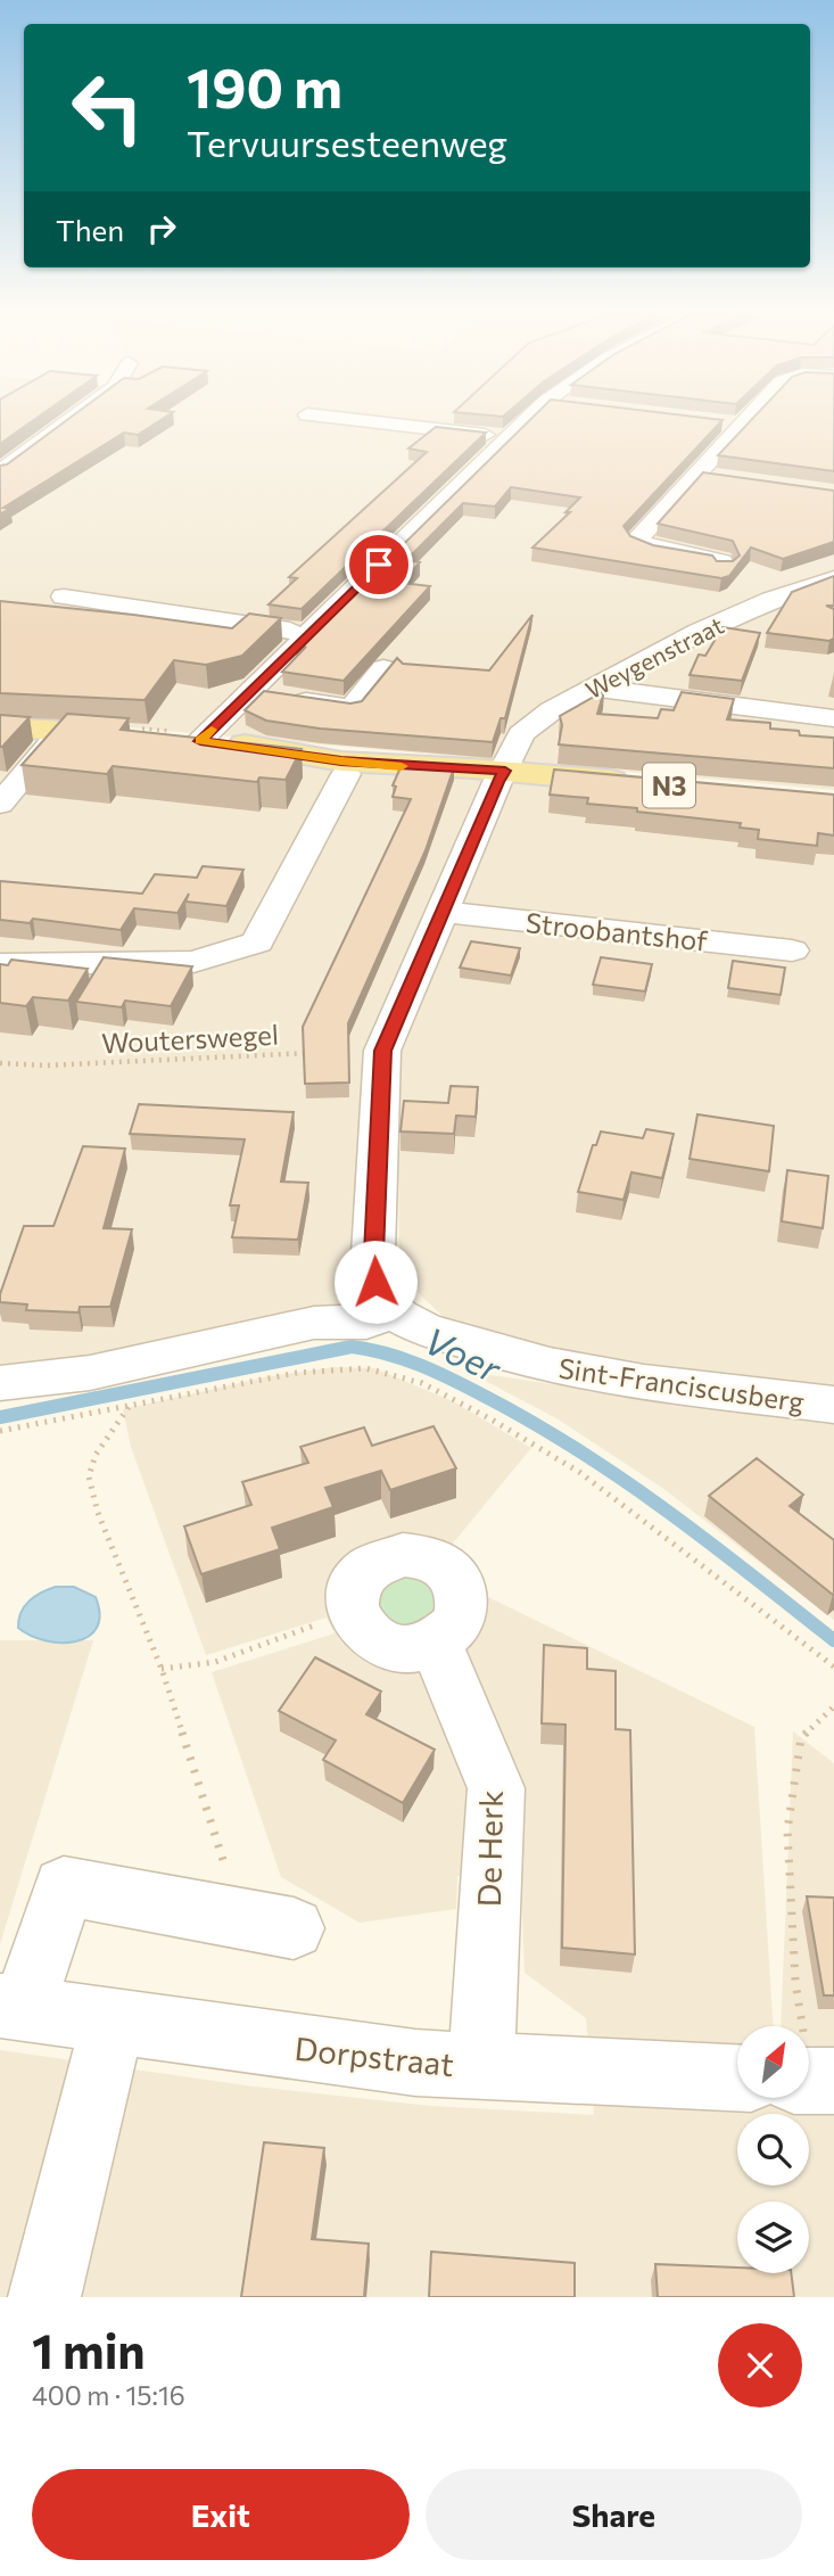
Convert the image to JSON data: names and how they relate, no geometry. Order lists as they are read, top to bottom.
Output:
{
  "streets": {
    "main road": ["N3"],
    "street": [
      "Weygenstraat",
      "Stroobantshof",
      "Sint-Franciscusberg",
      "De Herk",
      "Dorpstraat"
    ],
    "path": ["Wouterswegel"]
  },
  "crossings": [
    ["Weygenstraat", "N3"],
    ["De Herk", "Dorpstraat"]
  ],
  "water": ["Voer"],
  "north": "top right",
  "page": {
    "turn": ["190 m", "Tervuursesteenweg"],
    "then": "Then",
    "heading": ["1 min", "400 m · 15:16"],
    "buttons": ["Exit", "Share"]
  }
}
